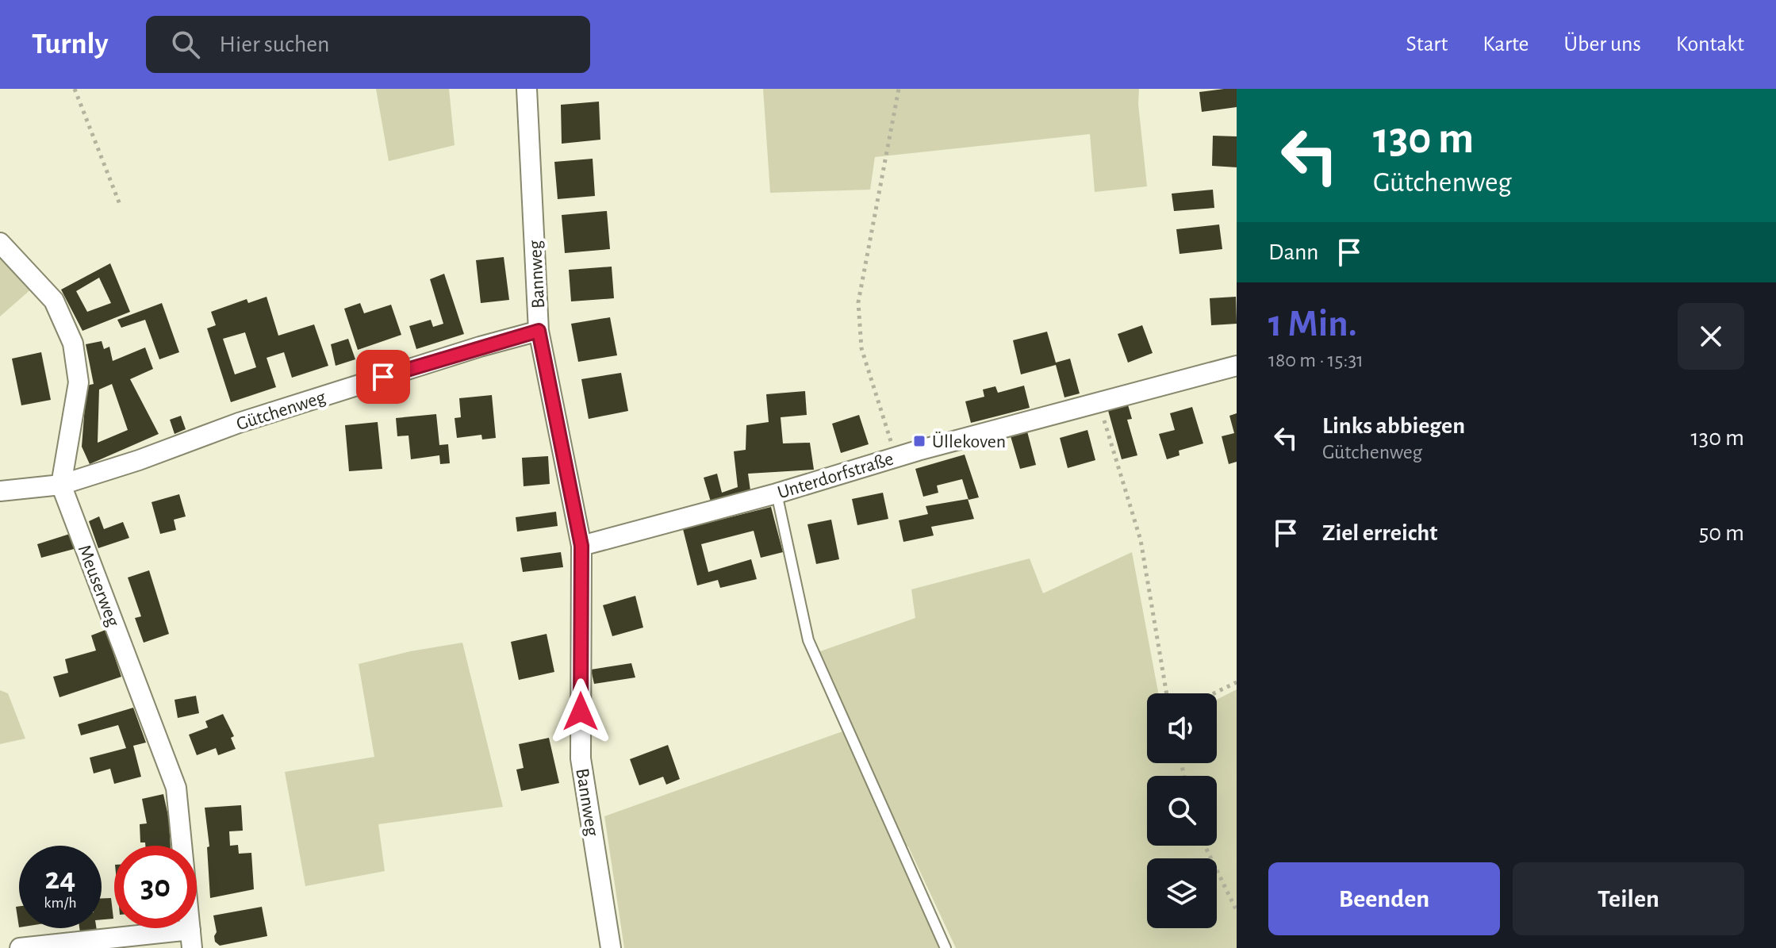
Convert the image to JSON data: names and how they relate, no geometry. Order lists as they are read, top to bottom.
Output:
{
  "streets": {
    "street": [
      "Bannweg",
      "Gütchenweg",
      "Unterdorfstraße",
      "Meuserweg"
    ]
  },
  "crossings": [
    ["Bannweg", "Gütchenweg"],
    ["Bannweg", "Unterdorfstraße"],
    ["Gütchenweg", "Meuserweg"]
  ],
  "places": {
    "transit": ["Üllekoven"]
  },
  "page": {
    "header": "Turnly",
    "search": "Hier suchen",
    "nav": [
      "Start",
      "Karte",
      "Über uns",
      "Kontakt"
    ],
    "turn": ["130 m", "Gütchenweg"],
    "then": "Dann",
    "heading": ["1 Min.", "180 m · 15:31"],
    "list": [
      {
        "name": "Links abbiegen",
        "note": "Gütchenweg",
        "value": "130 m"
      },
      {
        "name": "Ziel erreicht",
        "value": "50 m"
      }
    ],
    "speed": "24 km/h",
    "limit": "30",
    "buttons": ["Beenden", "Teilen"]
  }
}
